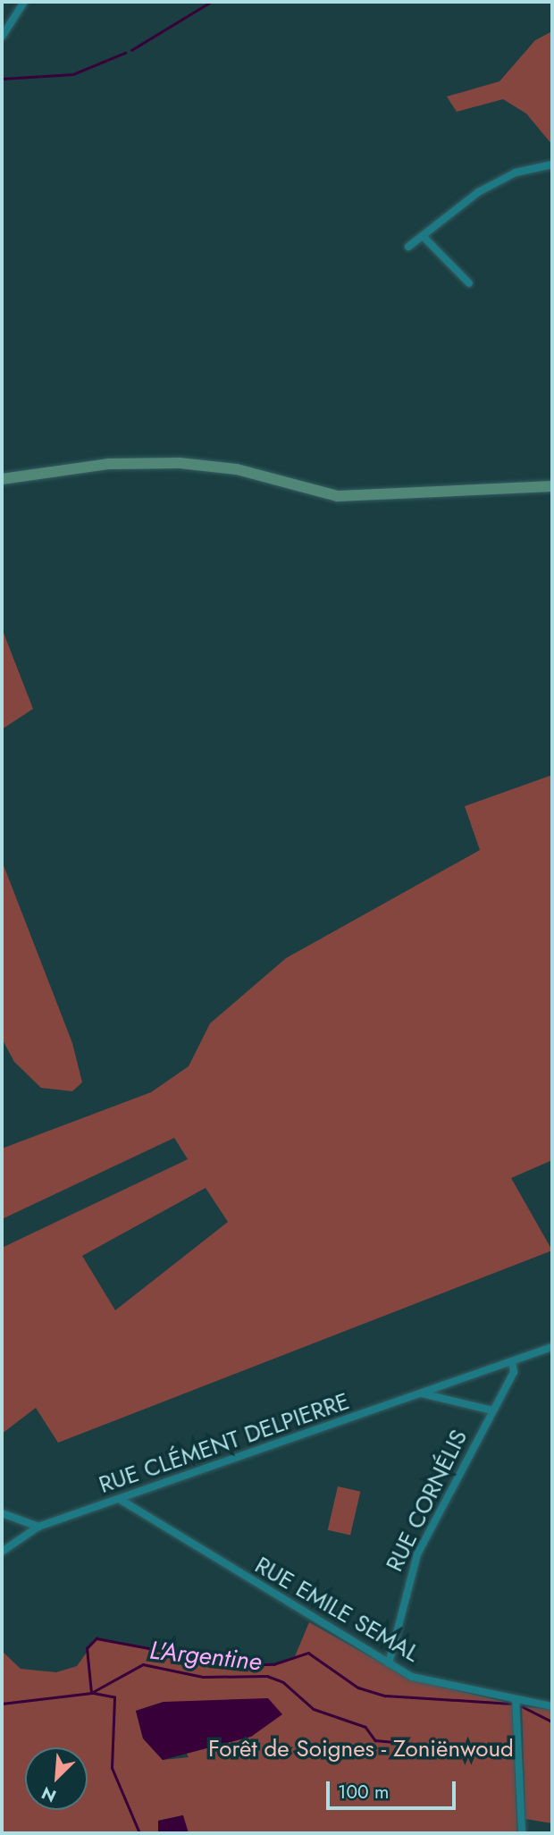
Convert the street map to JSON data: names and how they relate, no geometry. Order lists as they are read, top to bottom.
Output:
{
  "streets": {
    "street": ["RUE CLÉMENT DELPIERRE", "RUE CORNÉLIS", "RUE EMILE SEMAL"]
  },
  "crossings": [
    ["RUE CLÉMENT DELPIERRE", "RUE CORNÉLIS"],
    ["RUE CLÉMENT DELPIERRE", "RUE EMILE SEMAL"],
    ["RUE CORNÉLIS", "RUE EMILE SEMAL"]
  ],
  "water": ["L'Argentine"],
  "parks": ["Forêt de Soignes - Zoniënwoud"],
  "scale_bar": "100 m",
  "north": "bottom left"
}
